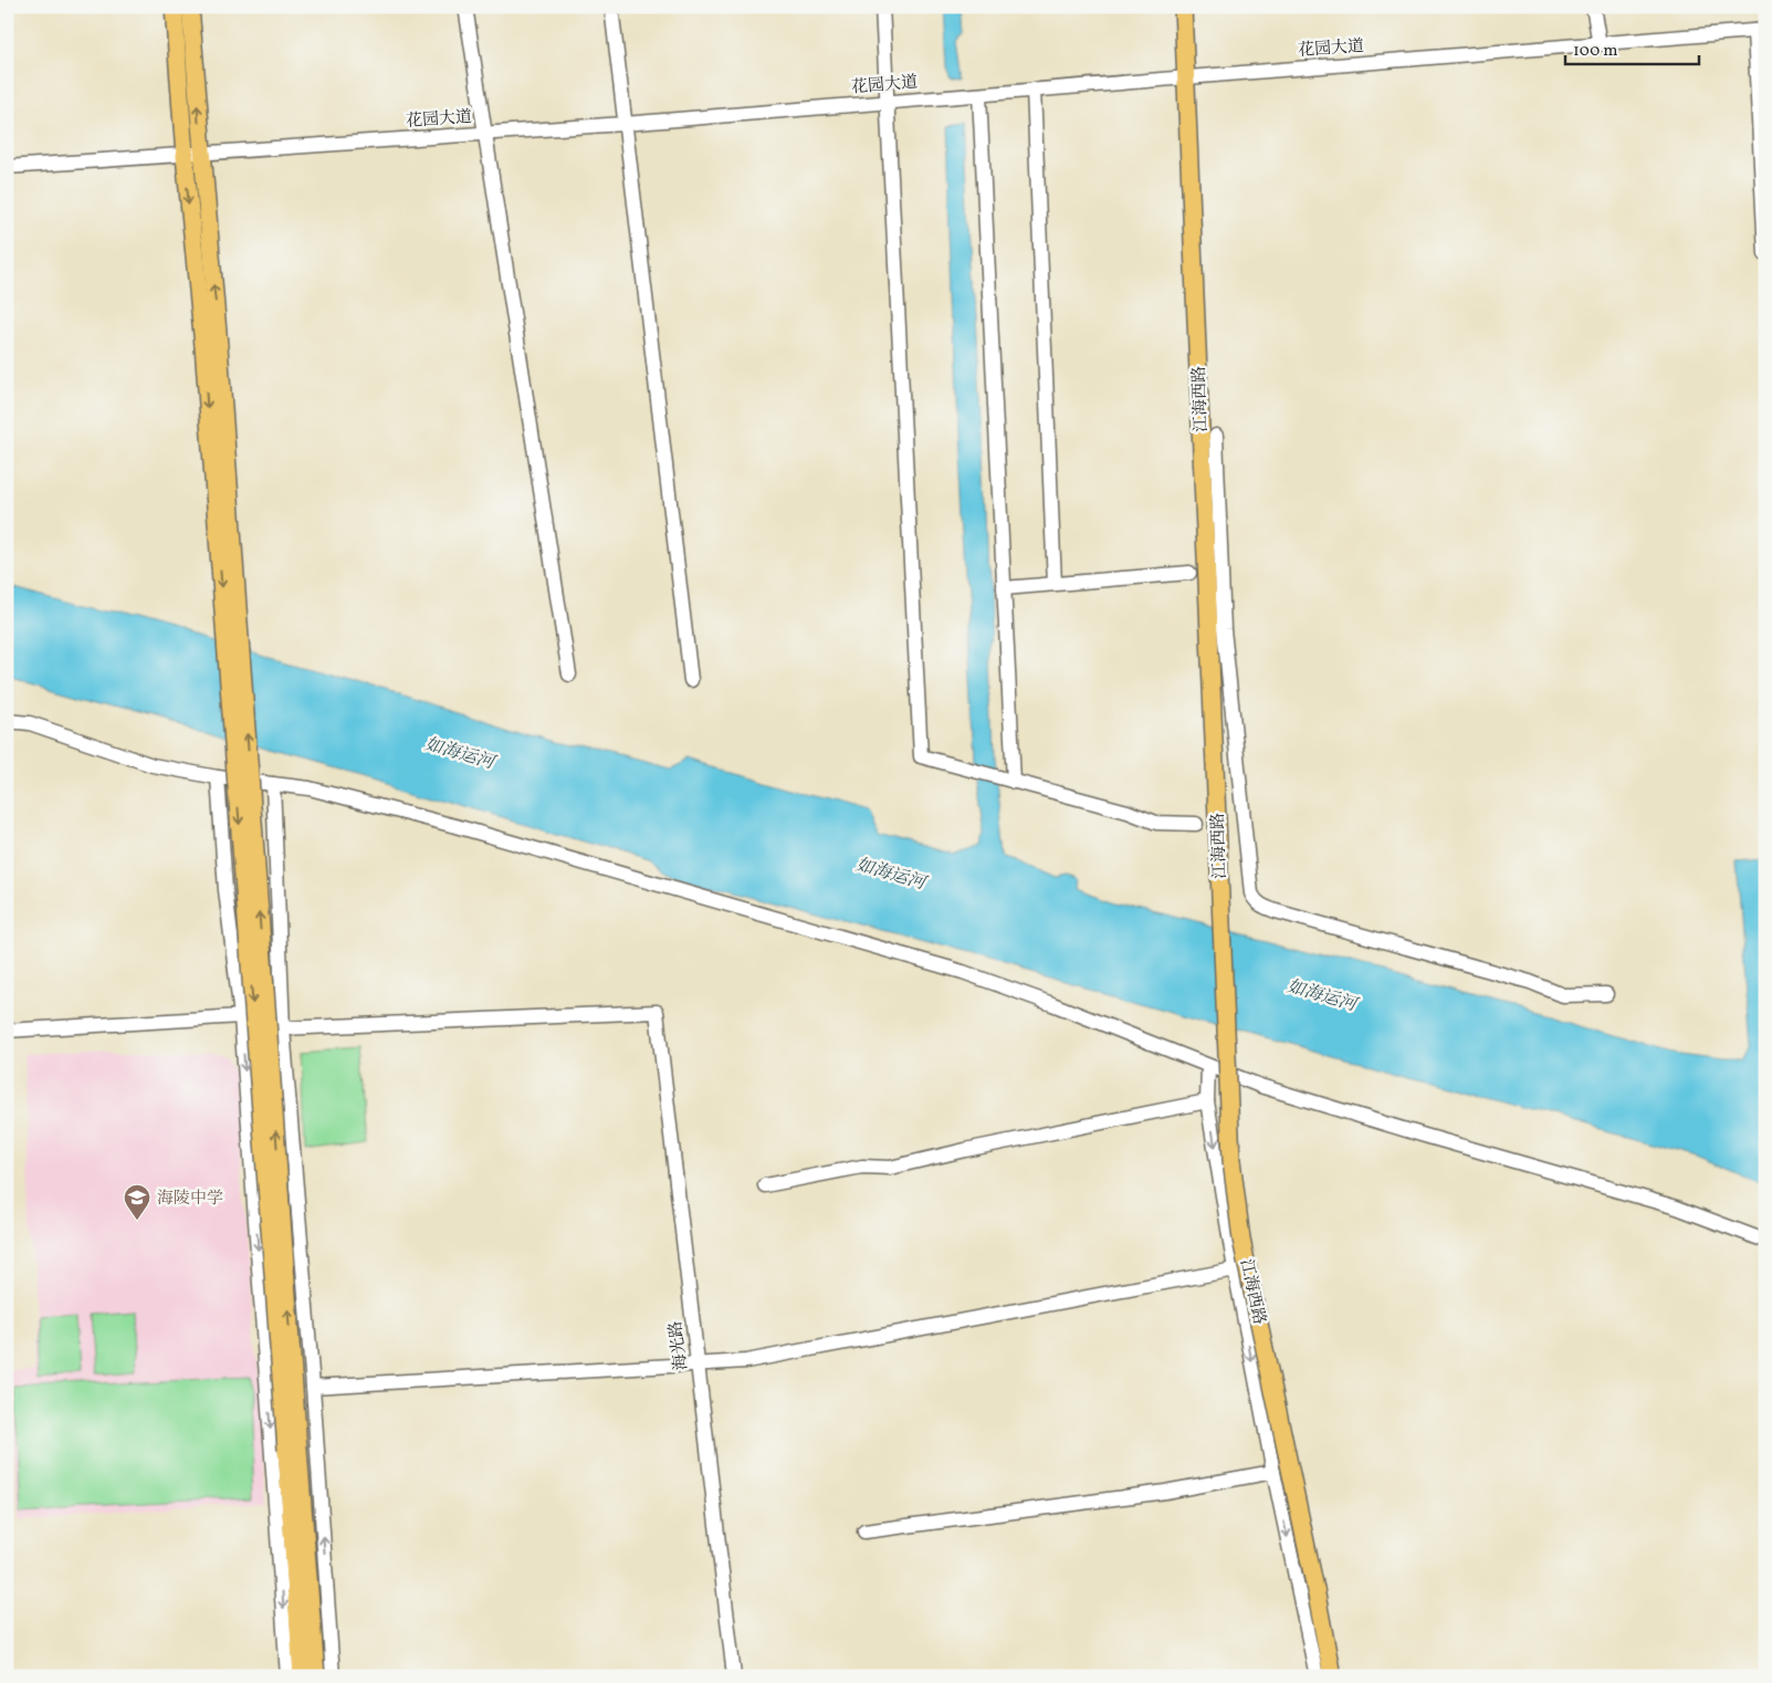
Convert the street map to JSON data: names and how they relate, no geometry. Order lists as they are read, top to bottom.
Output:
{
  "streets": {
    "main road": ["江海西路"],
    "street": ["花园大道", "海光路"]
  },
  "crossings": [
    ["花园大道", "江海西路"]
  ],
  "water": ["如海运河"],
  "places": {
    "school or university": ["海陵中学"]
  },
  "scale_bar": "100 m"
}
